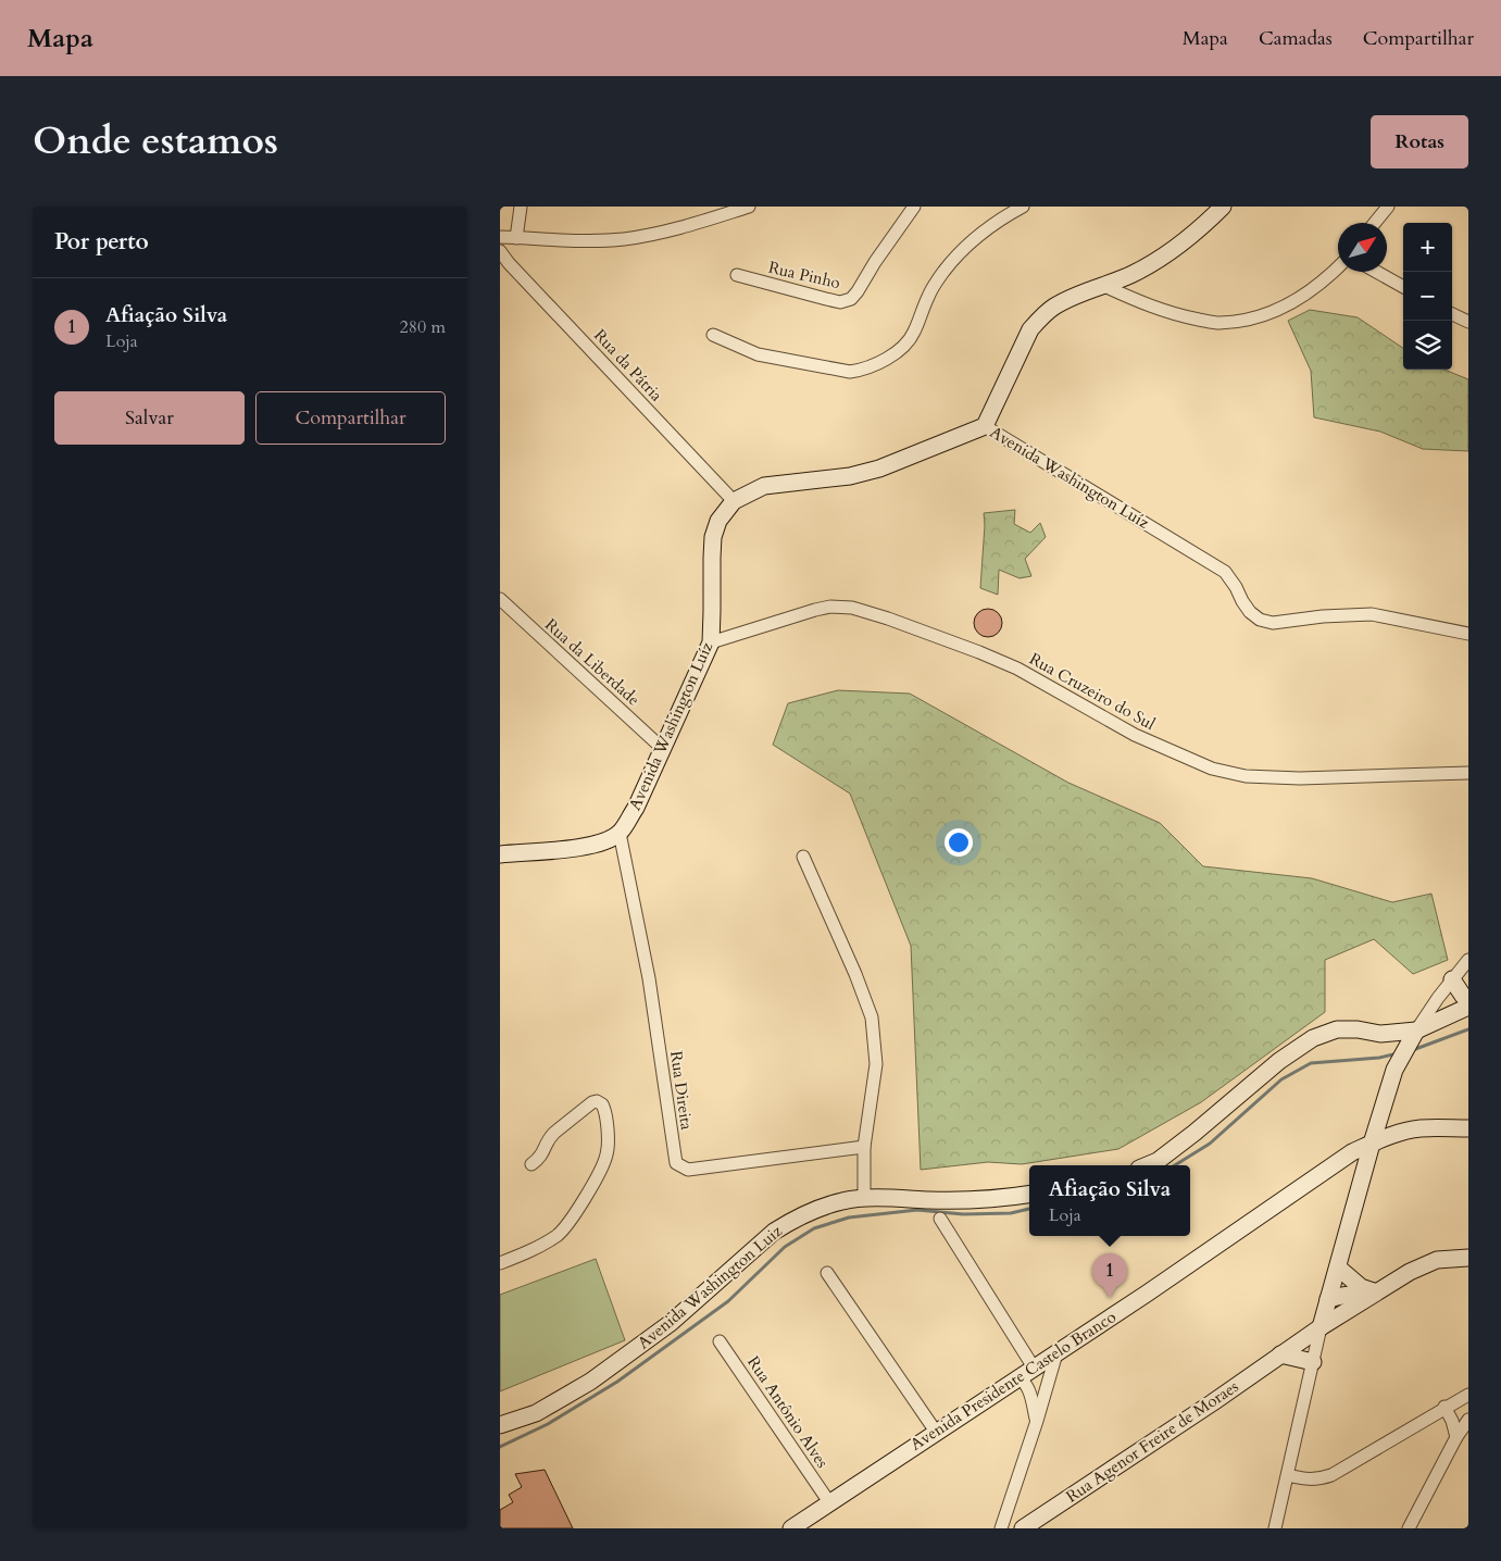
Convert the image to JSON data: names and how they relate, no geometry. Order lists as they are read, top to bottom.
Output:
{
  "streets": {
    "main road": [
      "Avenida Washington Luíz",
      "Avenida Washington Luiz",
      "Avenida Presidente Castelo Branco",
      "Rua Agenor Freire de Moraes"
    ],
    "street": [
      "Rua Pinho",
      "Rua da Pátria",
      "Rua da Liberdade",
      "Rua Cruzeiro do Sul",
      "Rua Direita",
      "Rua Antônio Alves"
    ]
  },
  "crossings": [
    ["Rua da Pátria", "Avenida Washington Luíz"],
    ["Avenida Washington Luíz", "Rua da Liberdade"],
    ["Avenida Washington Luíz", "Rua Cruzeiro do Sul"],
    ["Avenida Washington Luíz", "Rua Direita"],
    ["Avenida Presidente Castelo Branco", "Rua Antônio Alves"]
  ],
  "north": "top right",
  "page": {
    "header": "Mapa",
    "nav": ["Mapa", "Camadas", "Compartilhar"],
    "title": "Onde estamos",
    "buttons": [
      "Rotas",
      ["Salvar", "Compartilhar"]
    ],
    "heading": "Por perto",
    "map_buttons": ["+", "−"],
    "list": [
      {
        "mark": "1",
        "name": "Afiação Silva",
        "note": "Loja",
        "value": "280 m"
      }
    ],
    "popup": ["Afiação Silva", "Loja"],
    "pins": "1"
  }
}
